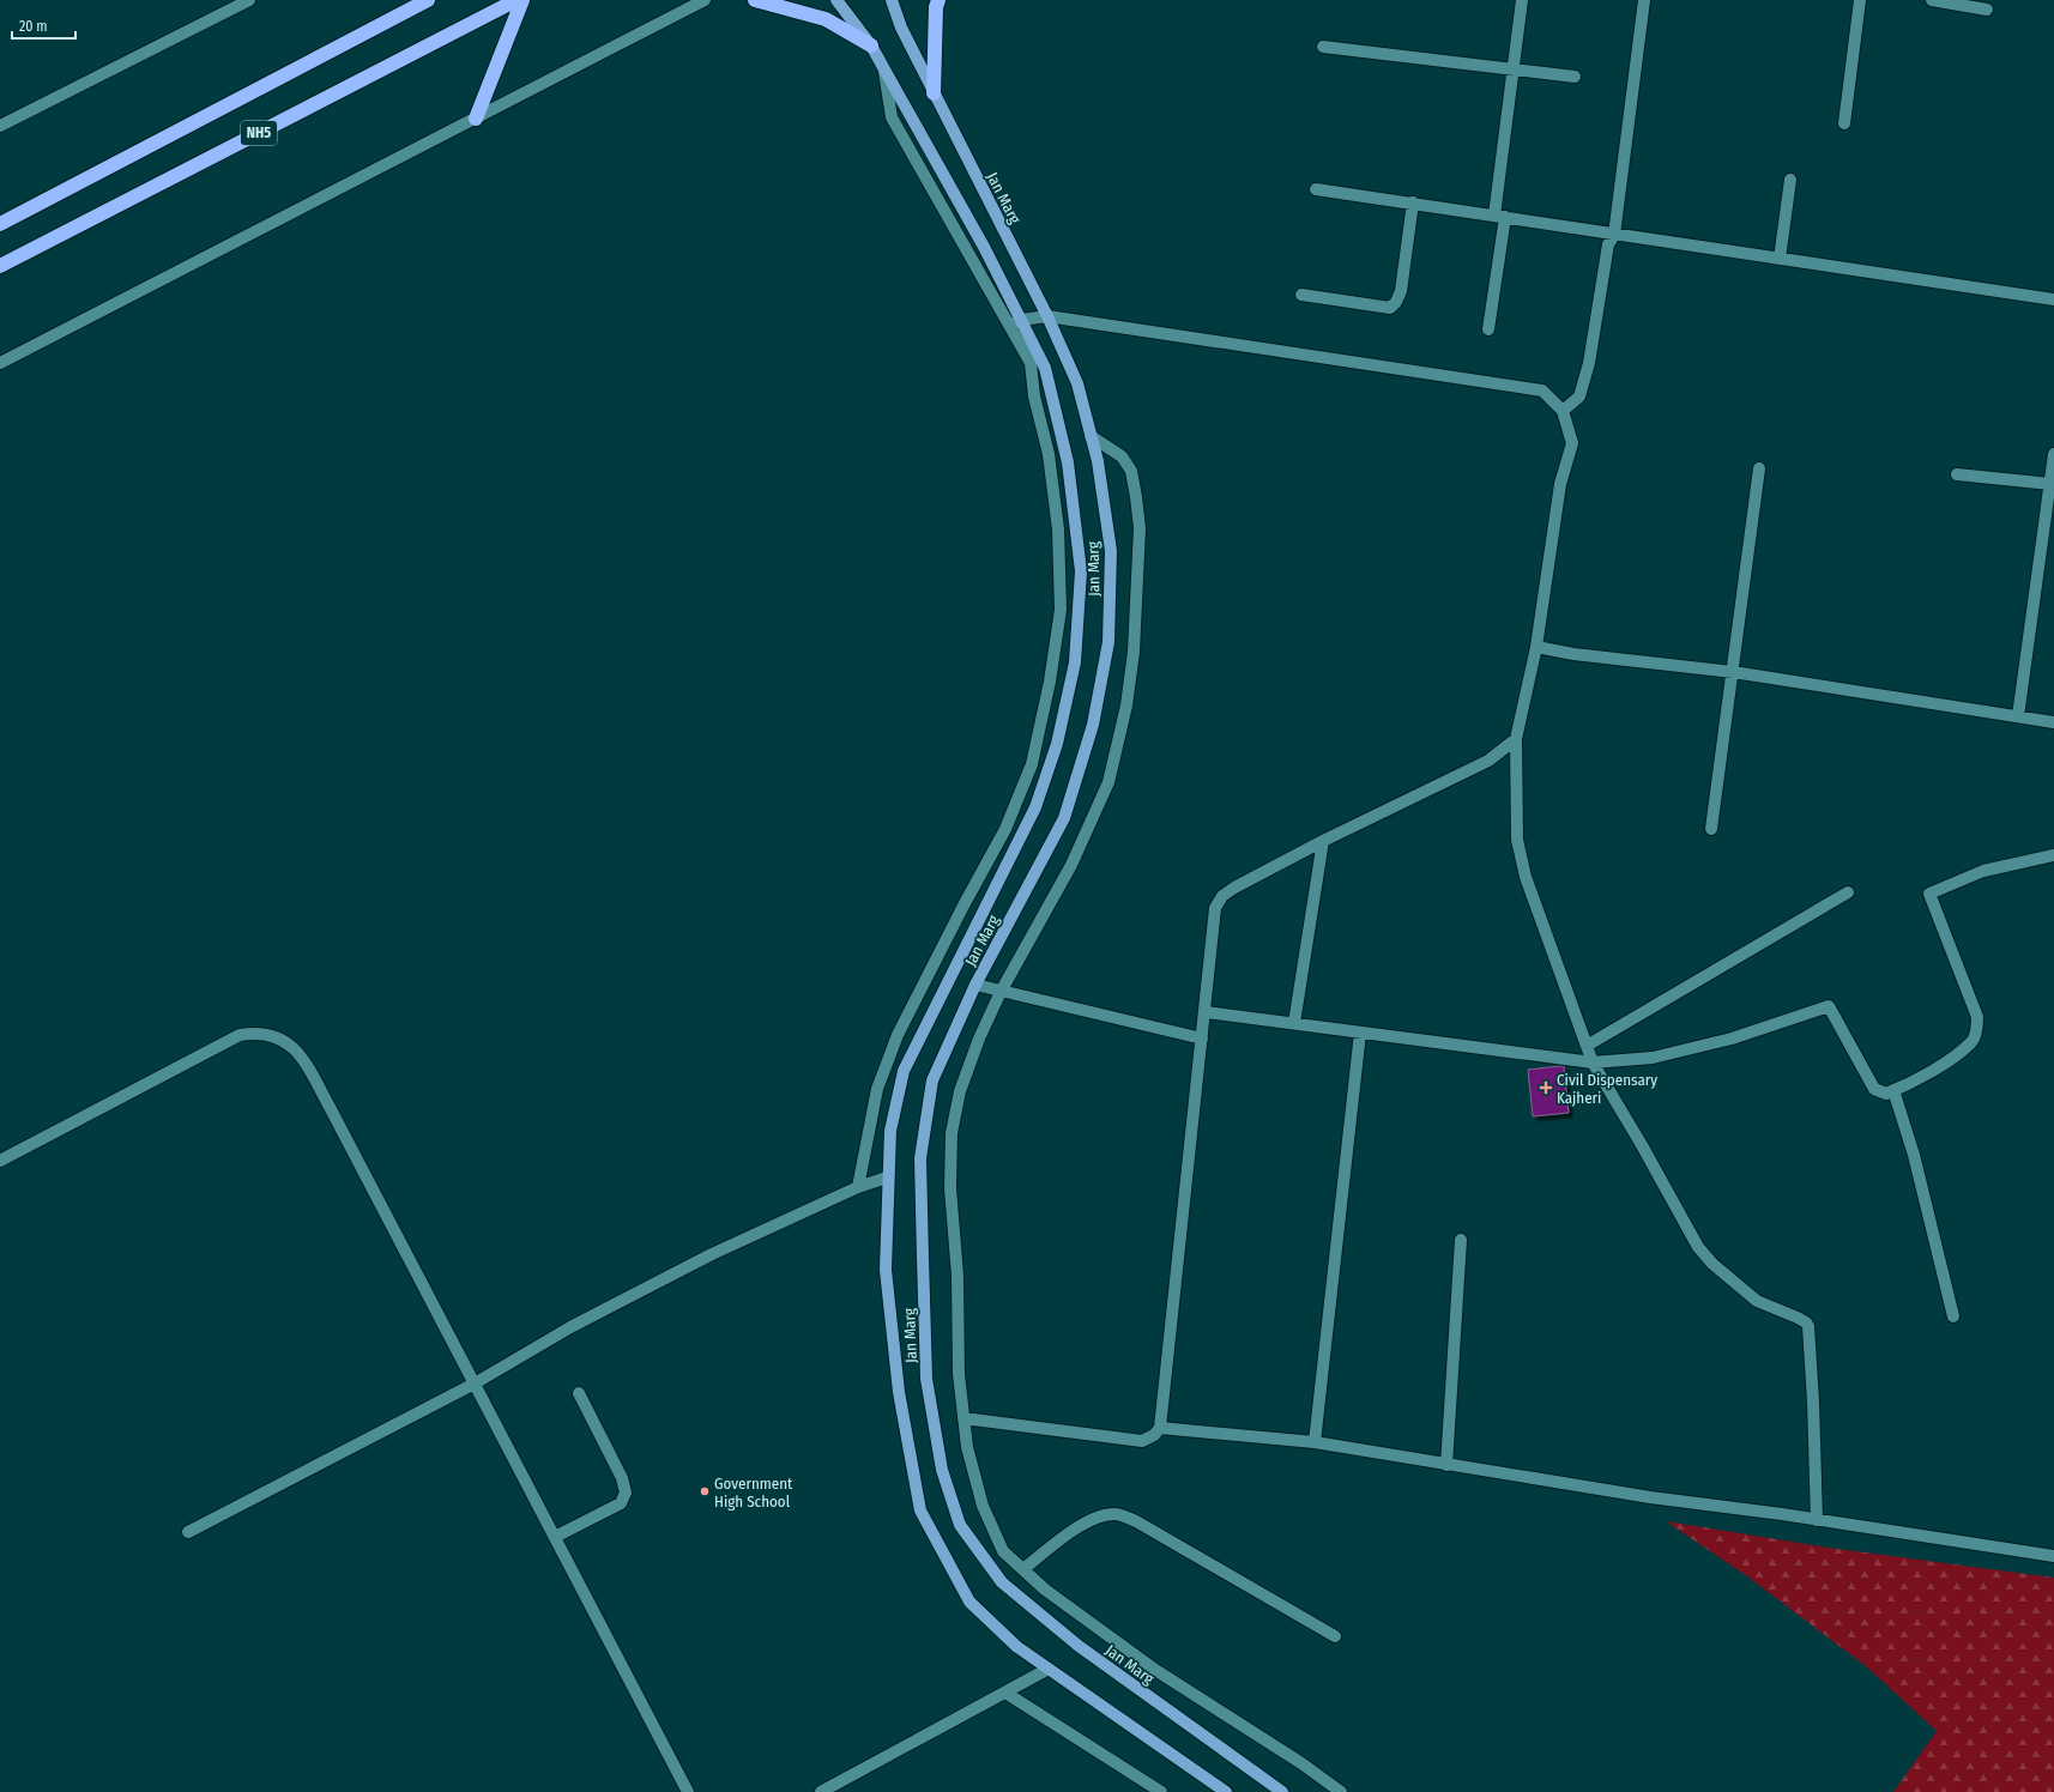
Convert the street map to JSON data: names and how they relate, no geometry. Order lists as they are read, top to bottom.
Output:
{
  "streets": {
    "highway": ["NH5"],
    "main road": ["Jan Marg"]
  },
  "places": {
    "health": ["Civil Dispensary Kajheri"],
    "other": ["Government High School"]
  },
  "scale_bar": "20 m"
}
